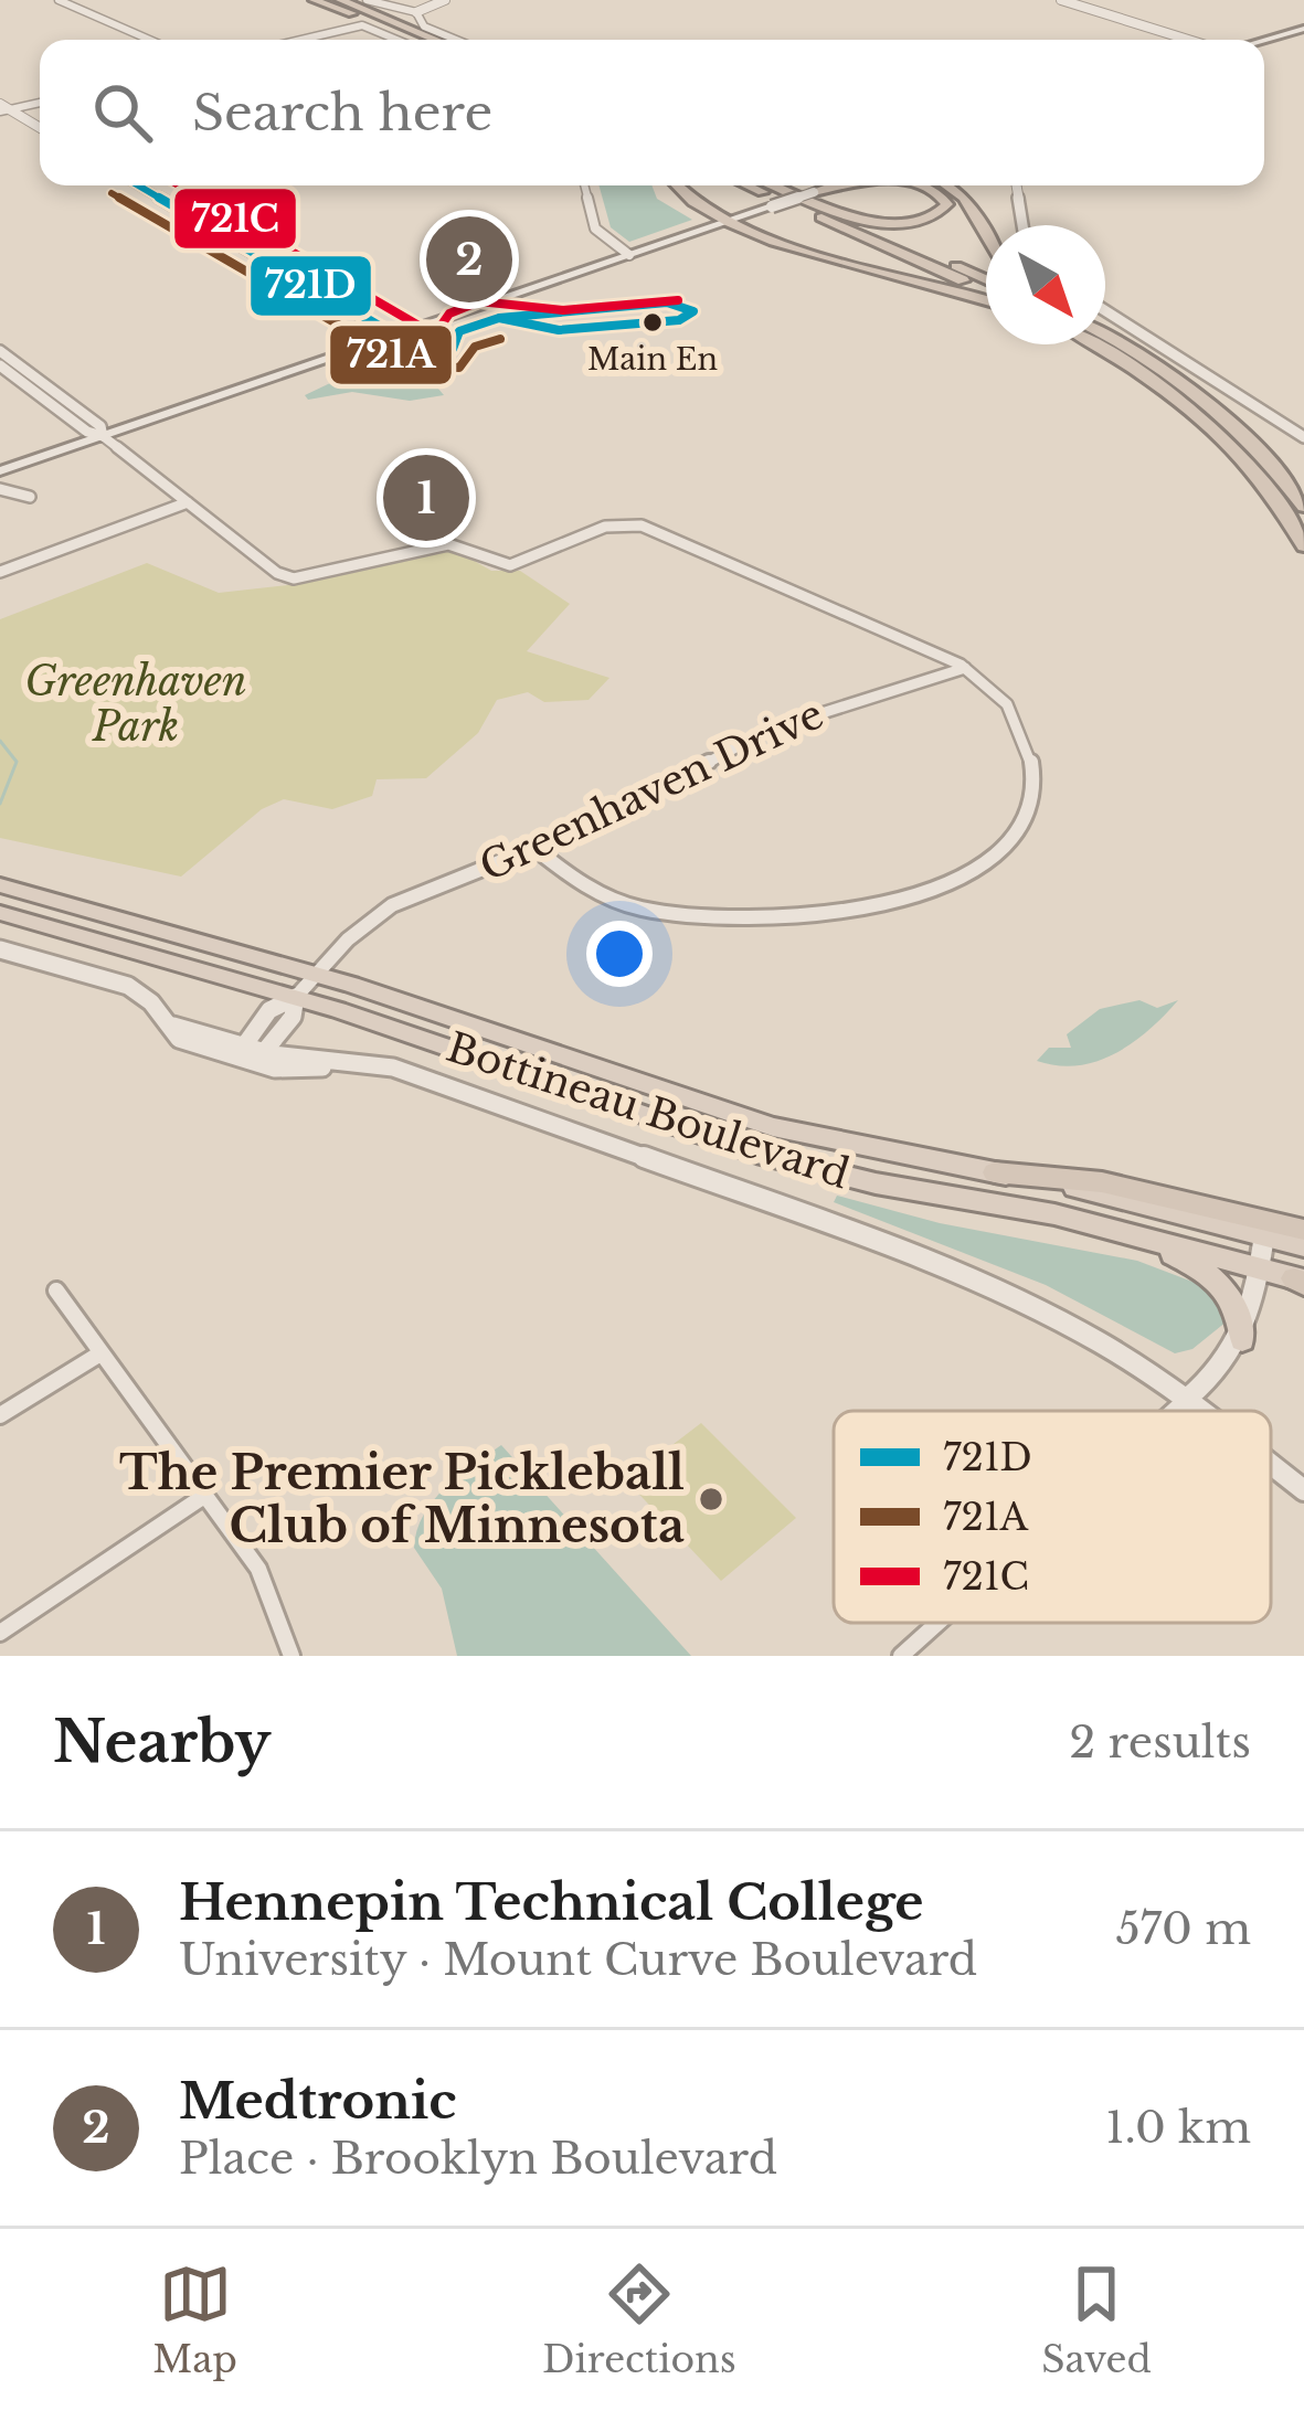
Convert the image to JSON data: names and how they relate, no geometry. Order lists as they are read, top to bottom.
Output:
{
  "streets": {
    "highway": ["Bottineau Boulevard"],
    "street": ["Greenhaven Drive"]
  },
  "crossings": [
    ["Greenhaven Drive", "Bottineau Boulevard"]
  ],
  "parks": ["Greenhaven Park"],
  "places": ["Main En", "The Premier Pickleball Club of Minnesota"],
  "lines": ["transit line 721D", "transit line 721C", "transit line 721A"],
  "legend": ["721D", "721A", "721C"],
  "north": "bottom right",
  "page": {
    "search": "Search here",
    "pins": ["2", "1"],
    "heading": ["Nearby", "2 results"],
    "list": [
      {
        "mark": "1",
        "name": "Hennepin Technical College",
        "note": "University · Mount Curve Boulevard",
        "value": "570 m"
      },
      {
        "mark": "2",
        "name": "Medtronic",
        "note": "Place · Brooklyn Boulevard",
        "value": "1.0 km"
      }
    ],
    "nav": ["Map", "Directions", "Saved"]
  }
}
